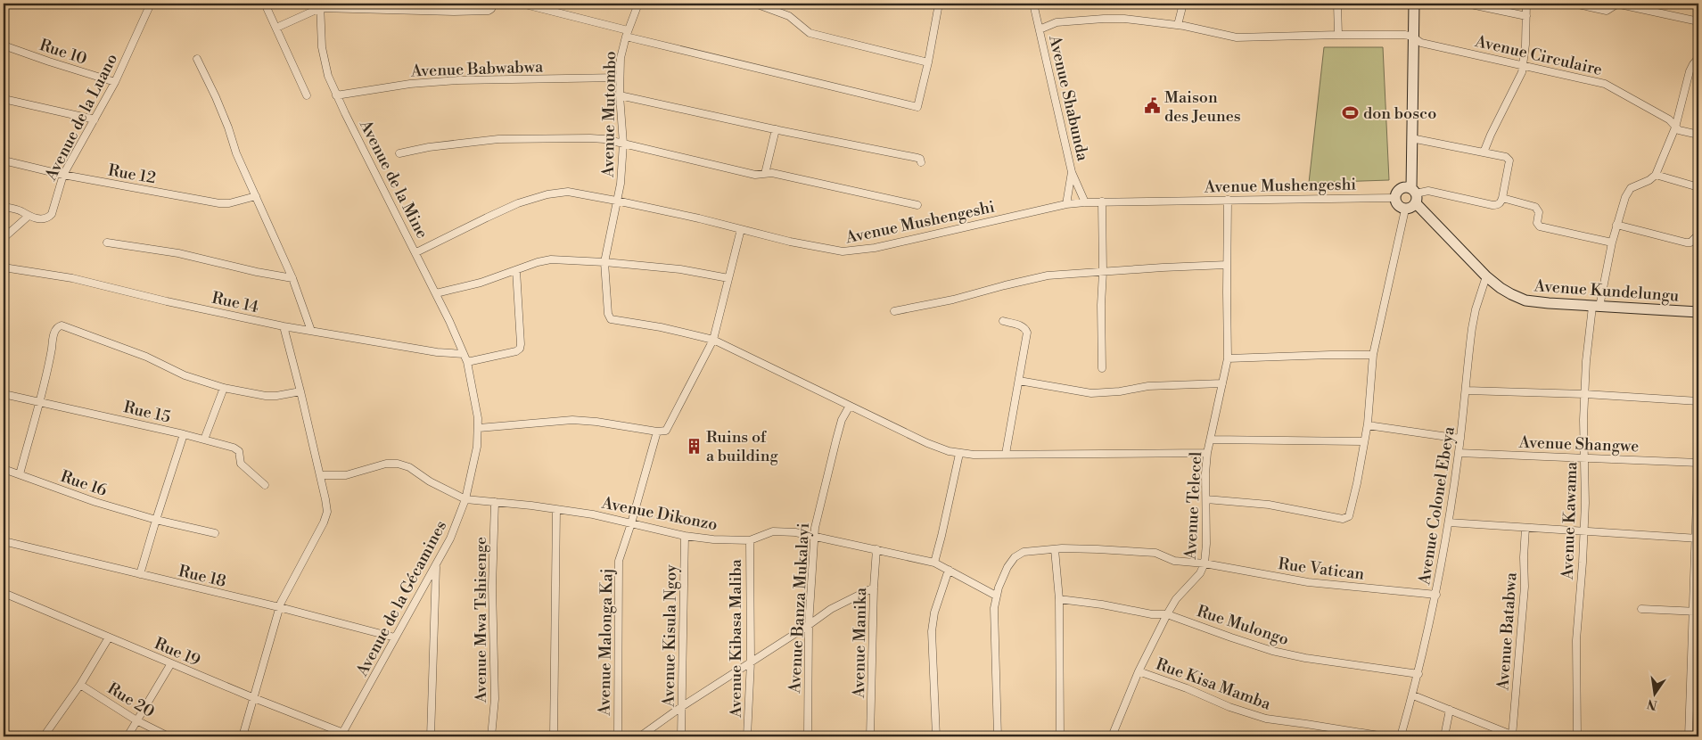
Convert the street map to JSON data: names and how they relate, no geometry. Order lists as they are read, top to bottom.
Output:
{
  "streets": {
    "street": [
      "Rue 10",
      "Avenue Circulaire",
      "Avenue Babwabwa",
      "Avenue Shabunda",
      "Avenue Mutombo",
      "Avenue de la Luano",
      "Rue 12",
      "Avenue de la Mine",
      "Avenue Mushengeshi",
      "Avenue Kundelungu",
      "Rue 14",
      "Rue 15",
      "Avenue Shangwe",
      "Rue 16",
      "Avenue Telecel",
      "Avenue Colonel Ebeya",
      "Avenue Dikonzo",
      "Avenue Kawama",
      "Rue Vatican",
      "Rue 18",
      "Avenue de la Gécamines",
      "Avenue Banza Mukalayi",
      "Avenue Mwa Tshisenge",
      "Rue Mulongo",
      "Avenue Batabwa",
      "Avenue Kisula Ngoy",
      "Avenue Kibasa Maliba",
      "Avenue Malonga Kaj",
      "Avenue Manika",
      "Rue 19",
      "Rue Kisa Mamba",
      "Rue 20"
    ]
  },
  "crossings": [
    ["Rue 10", "Avenue de la Luano"],
    ["Avenue Circulaire", "Avenue Shabunda"],
    ["Avenue Babwabwa", "Avenue Mutombo"],
    ["Avenue Babwabwa", "Avenue de la Mine"],
    ["Avenue Mutombo", "Avenue Mushengeshi"],
    ["Avenue de la Luano", "Rue 12"],
    ["Avenue de la Mine", "Avenue Mushengeshi"],
    ["Avenue de la Mine", "Rue 14"],
    ["Avenue de la Mine", "Avenue de la Gécamines"],
    ["Avenue Mushengeshi", "Avenue Kundelungu"],
    ["Avenue Mushengeshi", "Avenue Telecel"],
    ["Avenue Kundelungu", "Avenue Colonel Ebeya"],
    ["Avenue Kundelungu", "Avenue Kawama"],
    ["Avenue Shangwe", "Avenue Colonel Ebeya"],
    ["Avenue Shangwe", "Avenue Kawama"],
    ["Avenue Telecel", "Rue Vatican"],
    ["Avenue Telecel", "Rue Mulongo"],
    ["Avenue Telecel", "Rue Kisa Mamba"],
    ["Avenue Colonel Ebeya", "Rue Vatican"],
    ["Avenue Colonel Ebeya", "Rue Mulongo"],
    ["Avenue Dikonzo", "Rue Vatican"],
    ["Avenue Dikonzo", "Avenue de la Gécamines"],
    ["Avenue Dikonzo", "Avenue Banza Mukalayi"],
    ["Avenue Dikonzo", "Avenue Mwa Tshisenge"],
    ["Avenue Dikonzo", "Avenue Kisula Ngoy"],
    ["Avenue Dikonzo", "Avenue Kibasa Maliba"],
    ["Avenue Dikonzo", "Avenue Malonga Kaj"],
    ["Avenue Dikonzo", "Avenue Manika"],
    ["Rue 18", "Avenue de la Gécamines"],
    ["Avenue de la Gécamines", "Rue 19"]
  ],
  "places": {
    "public building": ["Maison des Jeunes"],
    "sports": ["don bosco"],
    "building": ["Ruins of a building"]
  },
  "north": "bottom"
}
